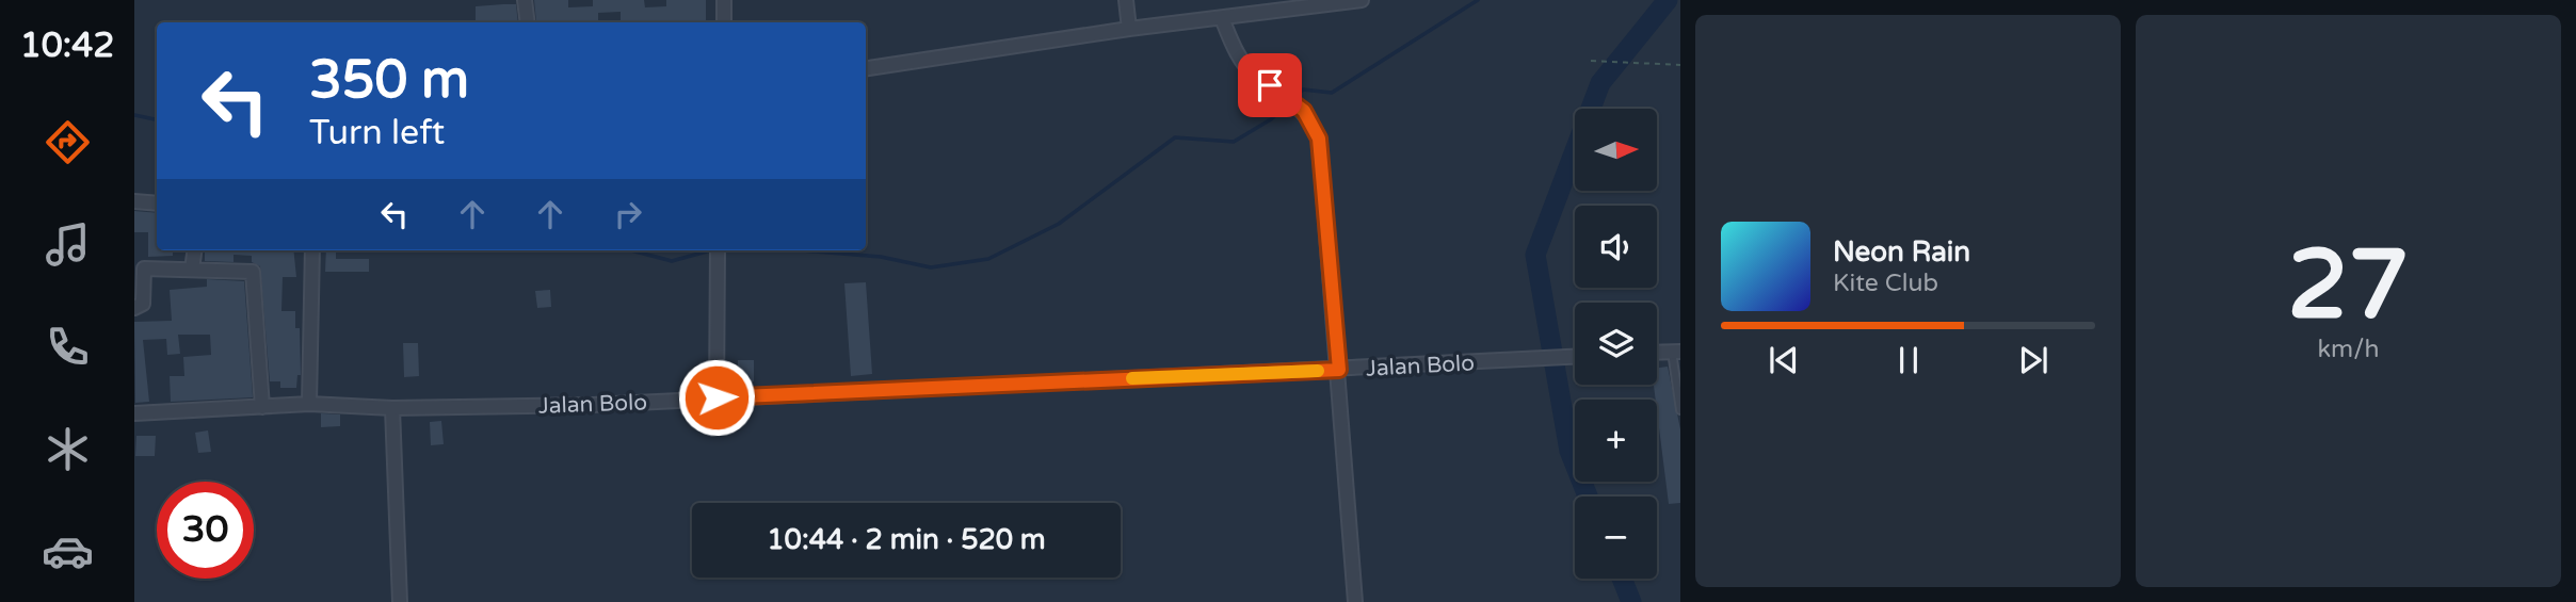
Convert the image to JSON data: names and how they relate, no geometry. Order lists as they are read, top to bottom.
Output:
{
  "streets": {
    "street": ["Jalan Bolo"]
  },
  "north": "right",
  "page": {
    "tabs": "10:42",
    "tile": ["27", "km/h"],
    "turn": ["350 m", "Turn left"],
    "map_buttons": ["+", "−"],
    "song": ["Neon Rain", "Kite Club"],
    "limit": "30",
    "trip": "10:44 · 2 min · 520 m"
  }
}
